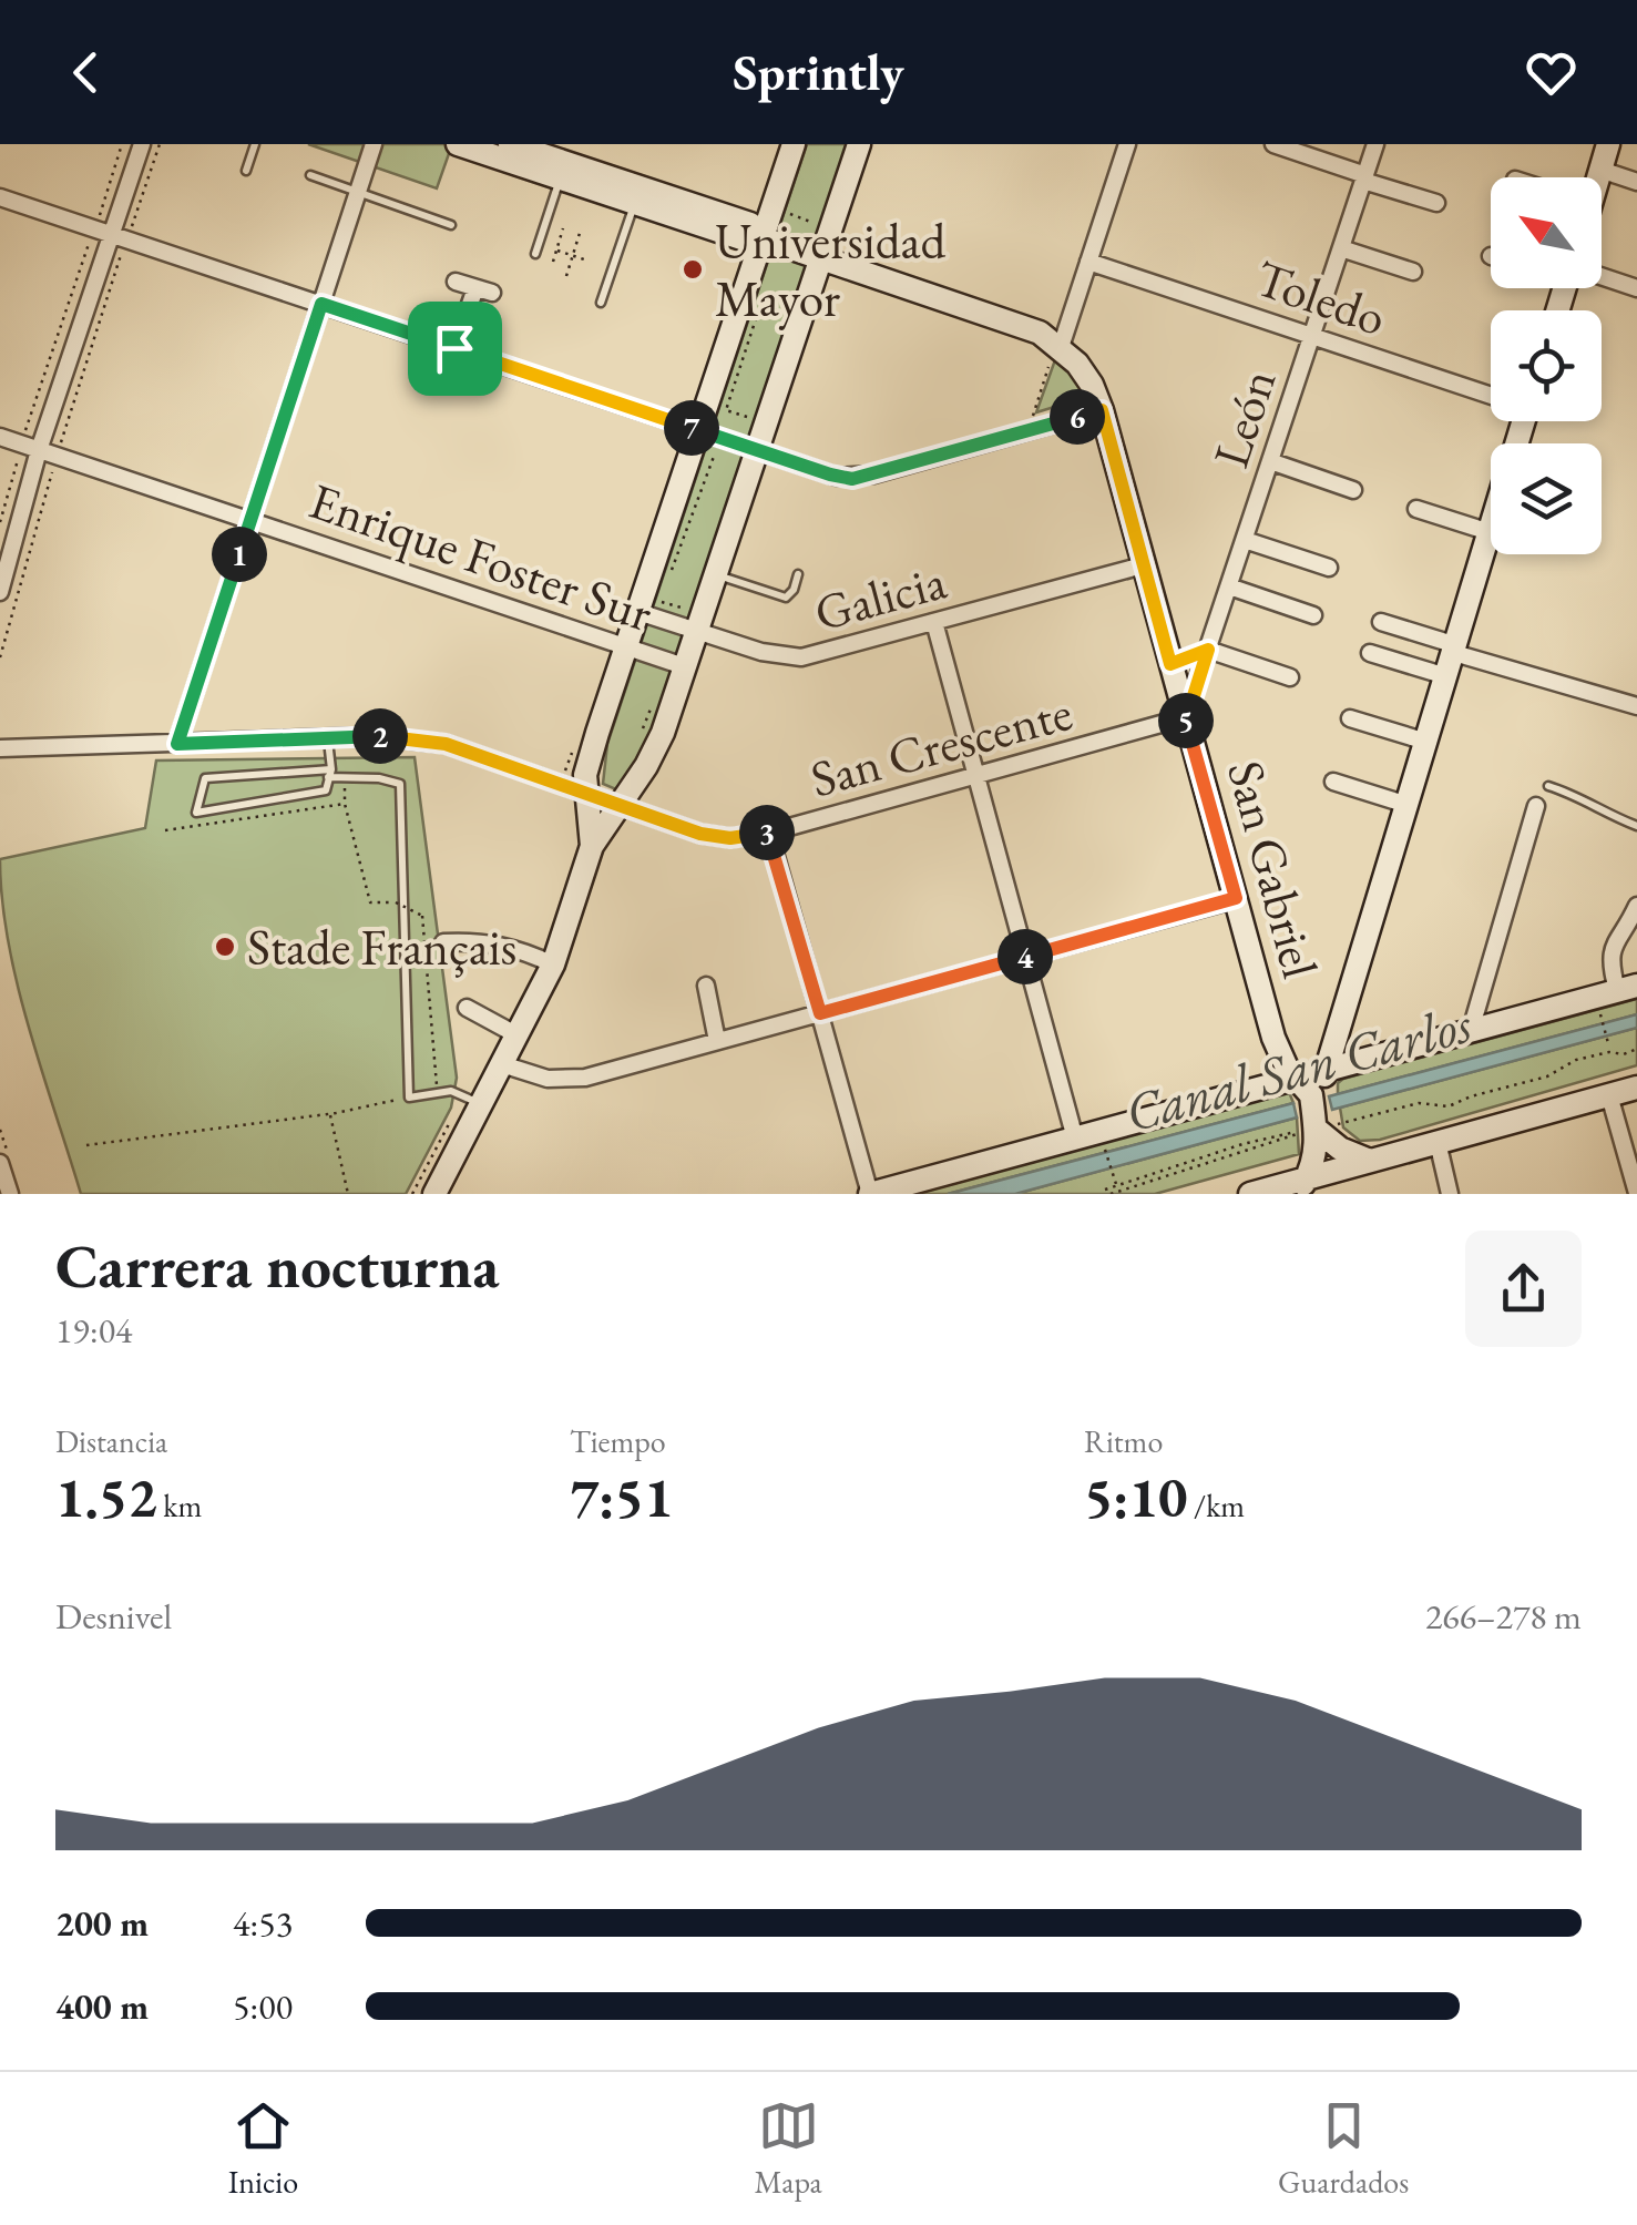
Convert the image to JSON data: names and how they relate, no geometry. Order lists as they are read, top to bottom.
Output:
{
  "streets": {
    "street": [
      "Toledo",
      "León",
      "Enrique Foster Sur",
      "Galicia",
      "San Crescente",
      "San Gabriel"
    ]
  },
  "crossings": [
    ["Toledo", "León"],
    ["León", "San Crescente"],
    ["León", "San Gabriel"],
    ["Galicia", "San Gabriel"],
    ["San Crescente", "San Gabriel"]
  ],
  "water": ["Canal San Carlos"],
  "places": ["Universidad Mayor", "Stade Français"],
  "north": "top left",
  "page": {
    "header": "Sprintly",
    "pins": [
      "6",
      "7",
      "1",
      "5",
      "2",
      "3",
      "4"
    ],
    "heading": ["Carrera nocturna", "19:04"],
    "stats": [
      ["Distancia", "1.52 km"],
      ["Tiempo", "7:51"],
      ["Ritmo", "5:10 /km"]
    ],
    "chart": ["Desnivel", "266–278 m"],
    "list": [
      {
        "name": "200 m",
        "note": "4:53"
      },
      {
        "name": "400 m",
        "note": "5:00"
      }
    ],
    "tabs": ["Inicio", "Mapa", "Guardados"]
  }
}
